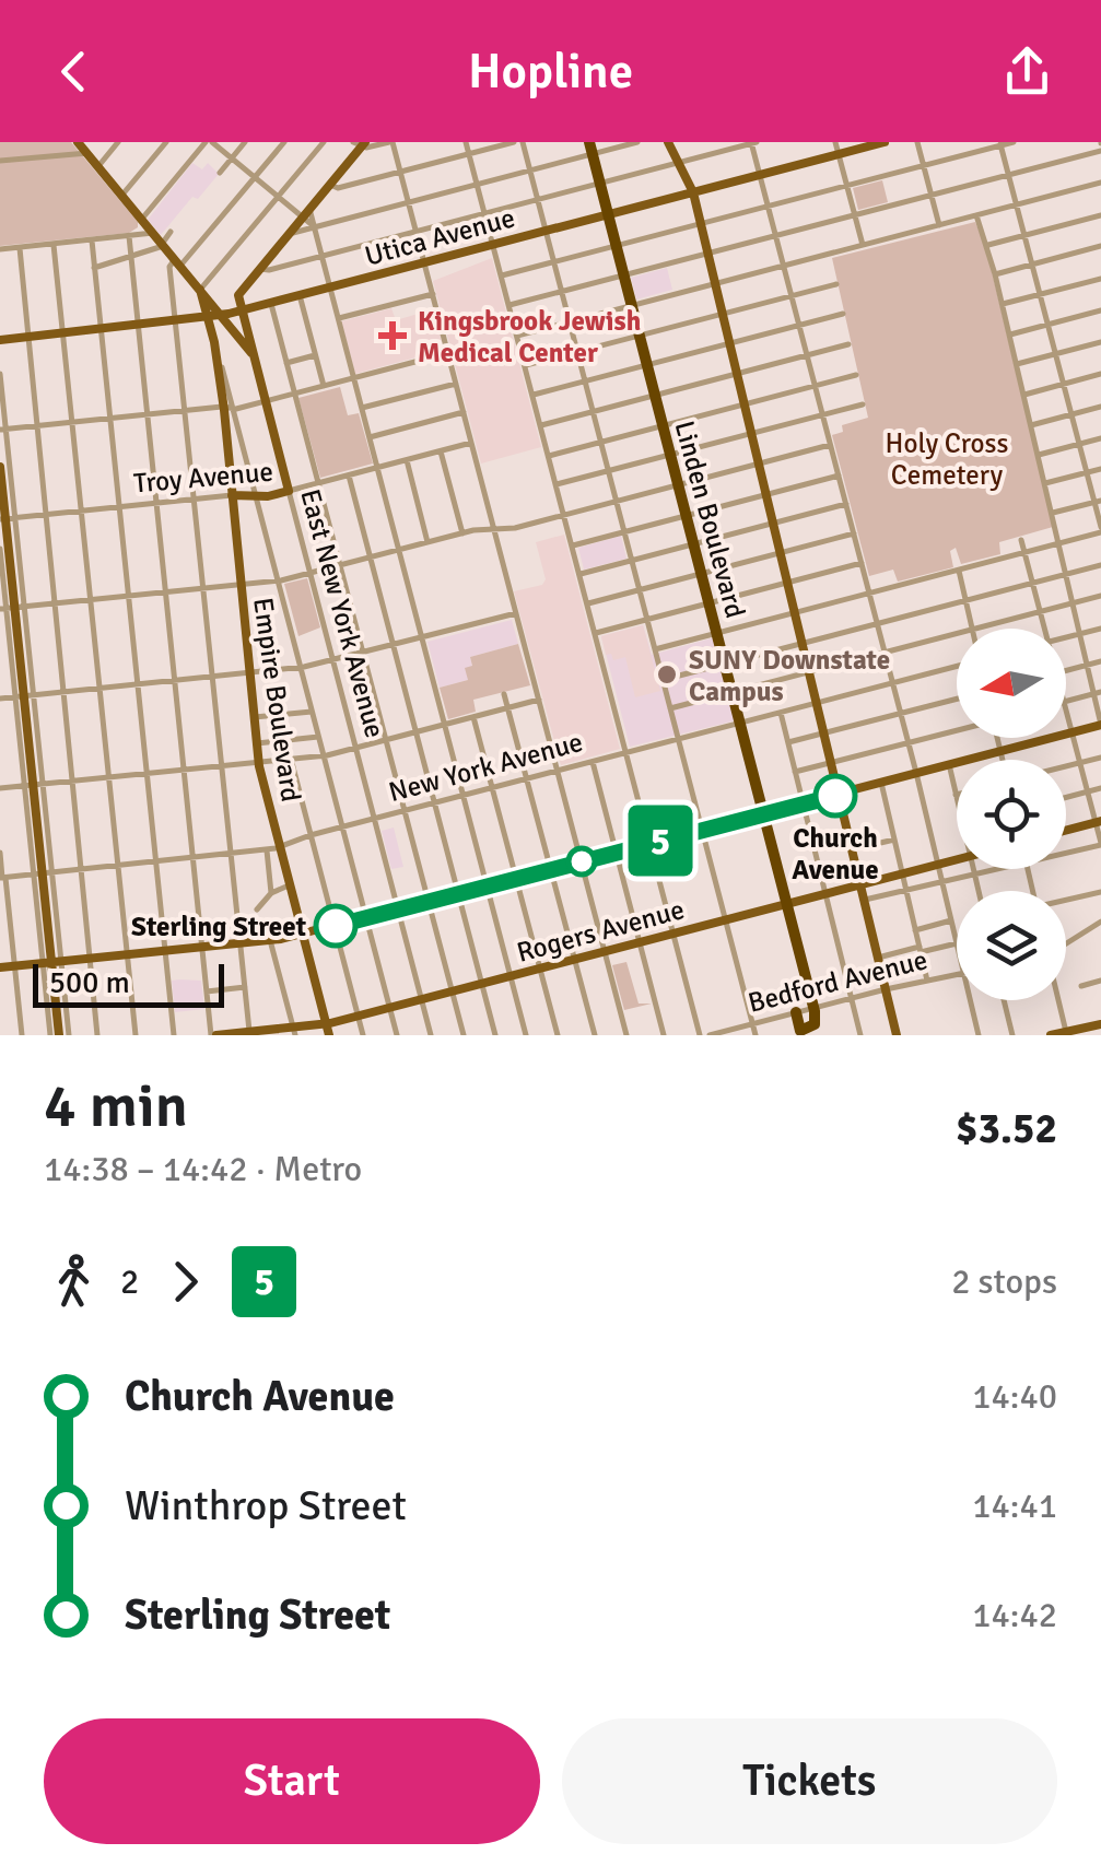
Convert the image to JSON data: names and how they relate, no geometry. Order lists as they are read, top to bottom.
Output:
{
  "streets": {
    "highway": ["Linden Boulevard"],
    "main road": [
      "Utica Avenue",
      "Troy Avenue",
      "East New York Avenue",
      "Empire Boulevard",
      "Rogers Avenue"
    ],
    "street": ["New York Avenue", "Bedford Avenue"]
  },
  "crossings": [
    ["Utica Avenue", "Linden Boulevard"],
    ["Utica Avenue", "East New York Avenue"],
    ["Utica Avenue", "Empire Boulevard"],
    ["Troy Avenue", "East New York Avenue"],
    ["Troy Avenue", "Empire Boulevard"],
    ["Linden Boulevard", "New York Avenue"],
    ["Linden Boulevard", "Rogers Avenue"],
    ["Linden Boulevard", "Bedford Avenue"],
    ["East New York Avenue", "Empire Boulevard"],
    ["East New York Avenue", "New York Avenue"],
    ["East New York Avenue", "Rogers Avenue"],
    ["Empire Boulevard", "New York Avenue"],
    ["Empire Boulevard", "Rogers Avenue"]
  ],
  "parks": ["Holy Cross Cemetery"],
  "places": {
    "health": ["Kingsbrook Jewish Medical Center"],
    "other": ["SUNY Downstate Campus", "Church Avenue", "Sterling Street"]
  },
  "lines": ["metro line 5"],
  "scale_bar": "500 m",
  "north": "left",
  "page": {
    "header": "Hopline",
    "on_map": "5",
    "scale": "500 m",
    "heading": ["4 min", "14:38 – 14:42 · Metro", "$3.52"],
    "legs": ["2", "5", "2 stops"],
    "list": [
      {
        "name": "Church Avenue",
        "value": "14:40"
      },
      {
        "name": "Winthrop Street",
        "value": "14:41"
      },
      {
        "name": "Sterling Street",
        "value": "14:42"
      }
    ],
    "buttons": ["Start", "Tickets"]
  }
}
